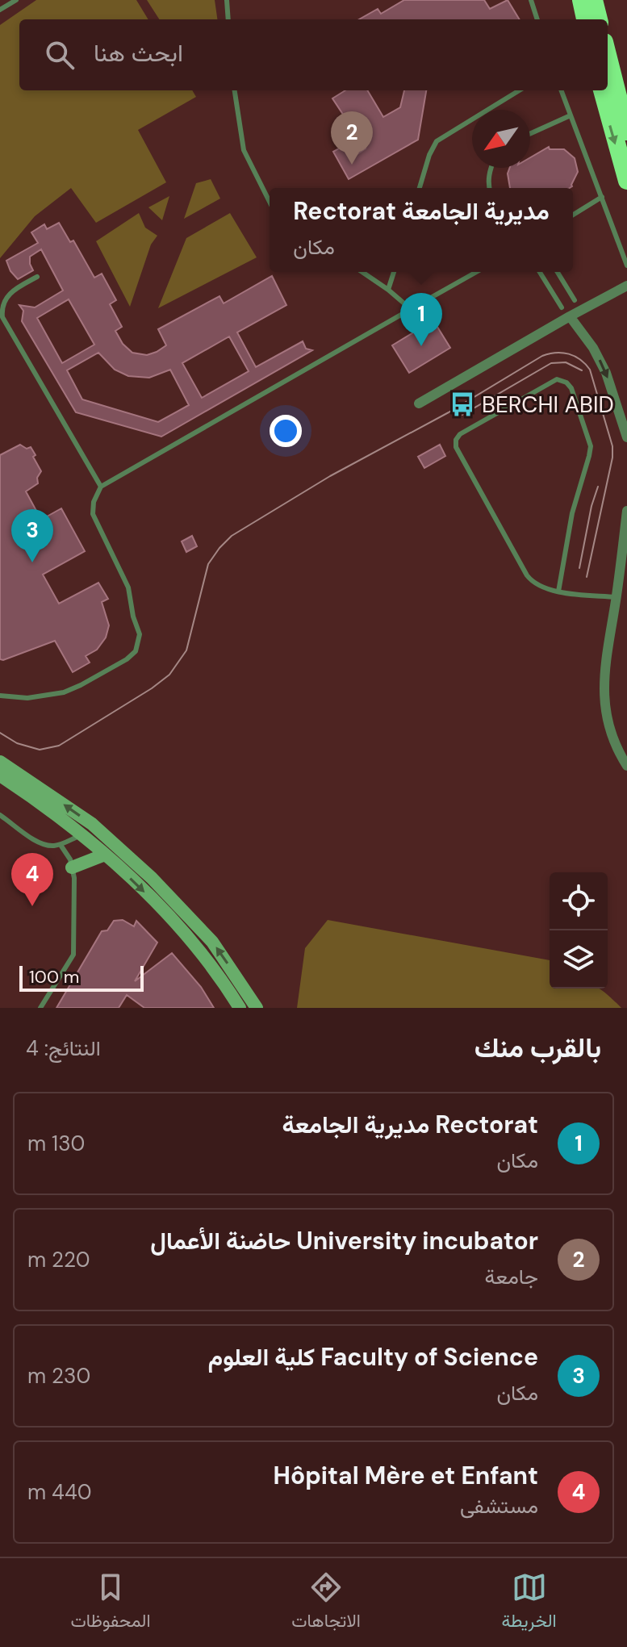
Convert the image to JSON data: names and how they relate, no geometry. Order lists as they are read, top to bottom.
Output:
{
  "places": {
    "bus stop": ["BERCHI ABID"]
  },
  "scale_bar": "100 m",
  "north": "bottom left",
  "page": {
    "search": "ابحث هنا",
    "pins": [
      "2",
      "1",
      "3",
      "4"
    ],
    "popup": ["Rectorat مديرية الجامعة", "مكان"],
    "scale": "100 m",
    "heading": ["بالقرب منك", "النتائج: 4"],
    "list": [
      {
        "mark": "1",
        "name": "Rectorat مديرية الجامعة",
        "note": "مكان",
        "value": "130 m"
      },
      {
        "mark": "2",
        "name": "University incubator حاضنة الأعمال",
        "note": "جامعة",
        "value": "220 m"
      },
      {
        "mark": "3",
        "name": "Faculty of Science كلية العلوم",
        "note": "مكان",
        "value": "230 m"
      },
      {
        "mark": "4",
        "name": "Hôpital Mère et Enfant",
        "note": "مستشفى",
        "value": "440 m"
      }
    ],
    "nav": ["الخريطة", "الاتجاهات", "المحفوظات"]
  }
}
